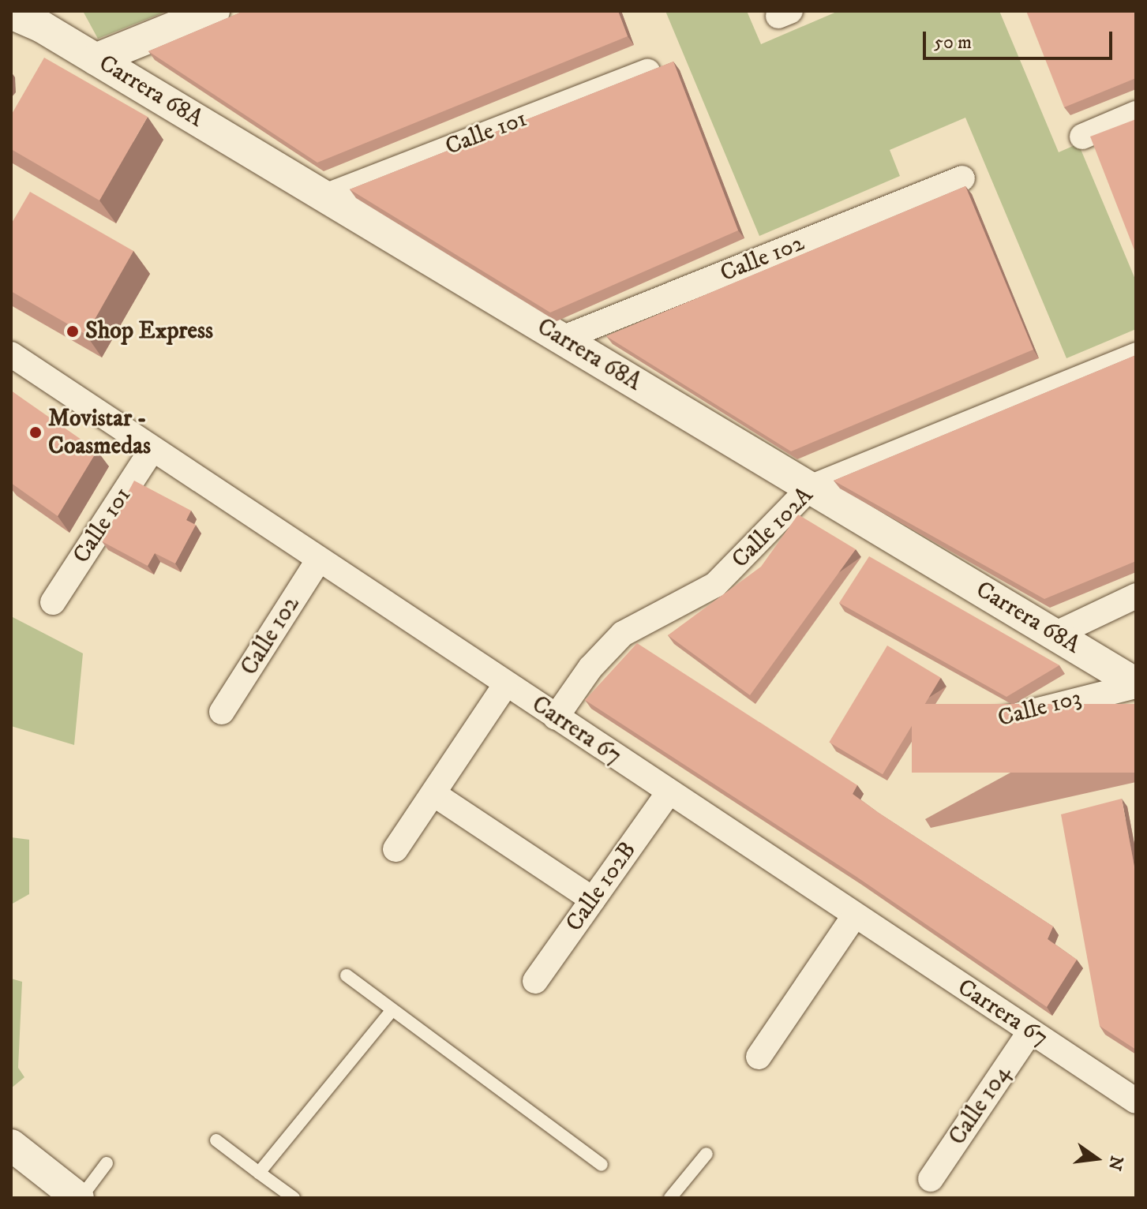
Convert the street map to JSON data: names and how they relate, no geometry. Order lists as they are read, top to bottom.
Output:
{
  "streets": {
    "street": [
      "Carrera 68A",
      "Calle 101",
      "Calle 102",
      "Calle 102A",
      "Calle 103",
      "Carrera 67",
      "Calle 102B",
      "Calle 104"
    ]
  },
  "crossings": [
    ["Carrera 68A", "Calle 101"],
    ["Carrera 68A", "Calle 102"],
    ["Carrera 68A", "Calle 102A"],
    ["Carrera 68A", "Calle 103"],
    ["Calle 101", "Carrera 67"],
    ["Calle 102", "Carrera 67"],
    ["Calle 102A", "Carrera 67"],
    ["Carrera 67", "Calle 102B"],
    ["Carrera 67", "Calle 104"]
  ],
  "places": ["Shop Express", "Movistar - Coasmedas"],
  "scale_bar": "50 m",
  "north": "right"
}
